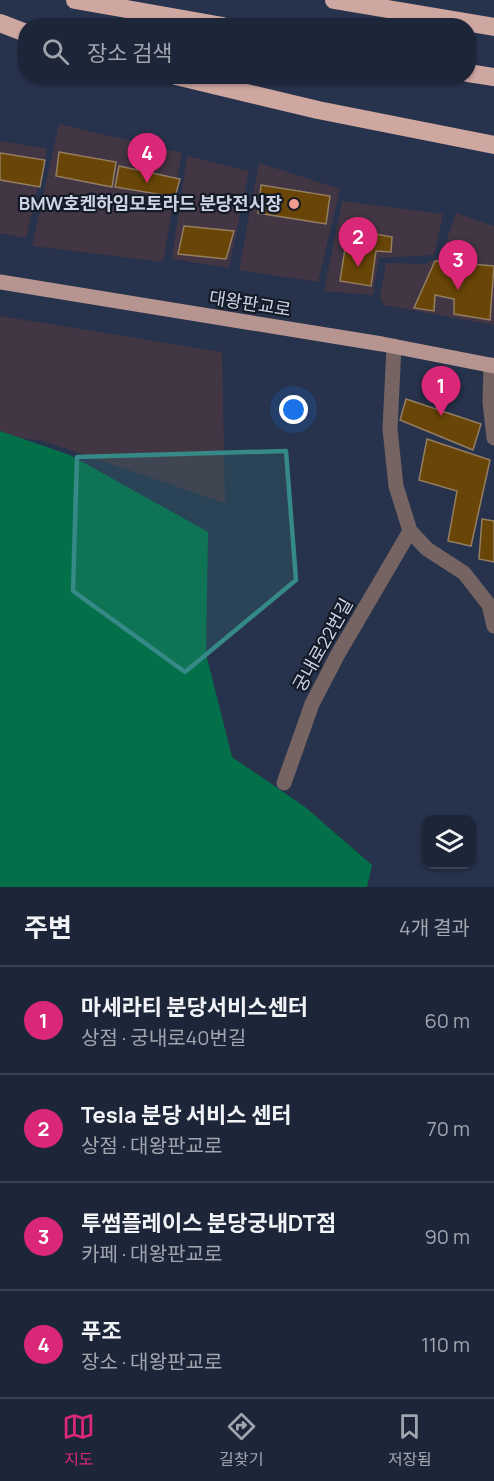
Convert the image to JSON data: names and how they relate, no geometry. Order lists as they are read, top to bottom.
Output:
{
  "streets": {
    "main road": ["대왕판교로"],
    "street": ["궁내로22번길"]
  },
  "places": ["BMW호켄하임모토라드 분당전시장"],
  "page": {
    "search": "장소 검색",
    "pins": [
      "4",
      "2",
      "3",
      "1"
    ],
    "heading": ["주변", "4개 결과"],
    "list": [
      {
        "mark": "1",
        "name": "마세라티 분당서비스센터",
        "note": "상점 · 궁내로40번길",
        "value": "60 m"
      },
      {
        "mark": "2",
        "name": "Tesla 분당 서비스 센터",
        "note": "상점 · 대왕판교로",
        "value": "70 m"
      },
      {
        "mark": "3",
        "name": "투썸플레이스 분당궁내DT점",
        "note": "카페 · 대왕판교로",
        "value": "90 m"
      },
      {
        "mark": "4",
        "name": "푸조",
        "note": "장소 · 대왕판교로",
        "value": "110 m"
      }
    ],
    "nav": ["지도", "길찾기", "저장됨"]
  }
}
